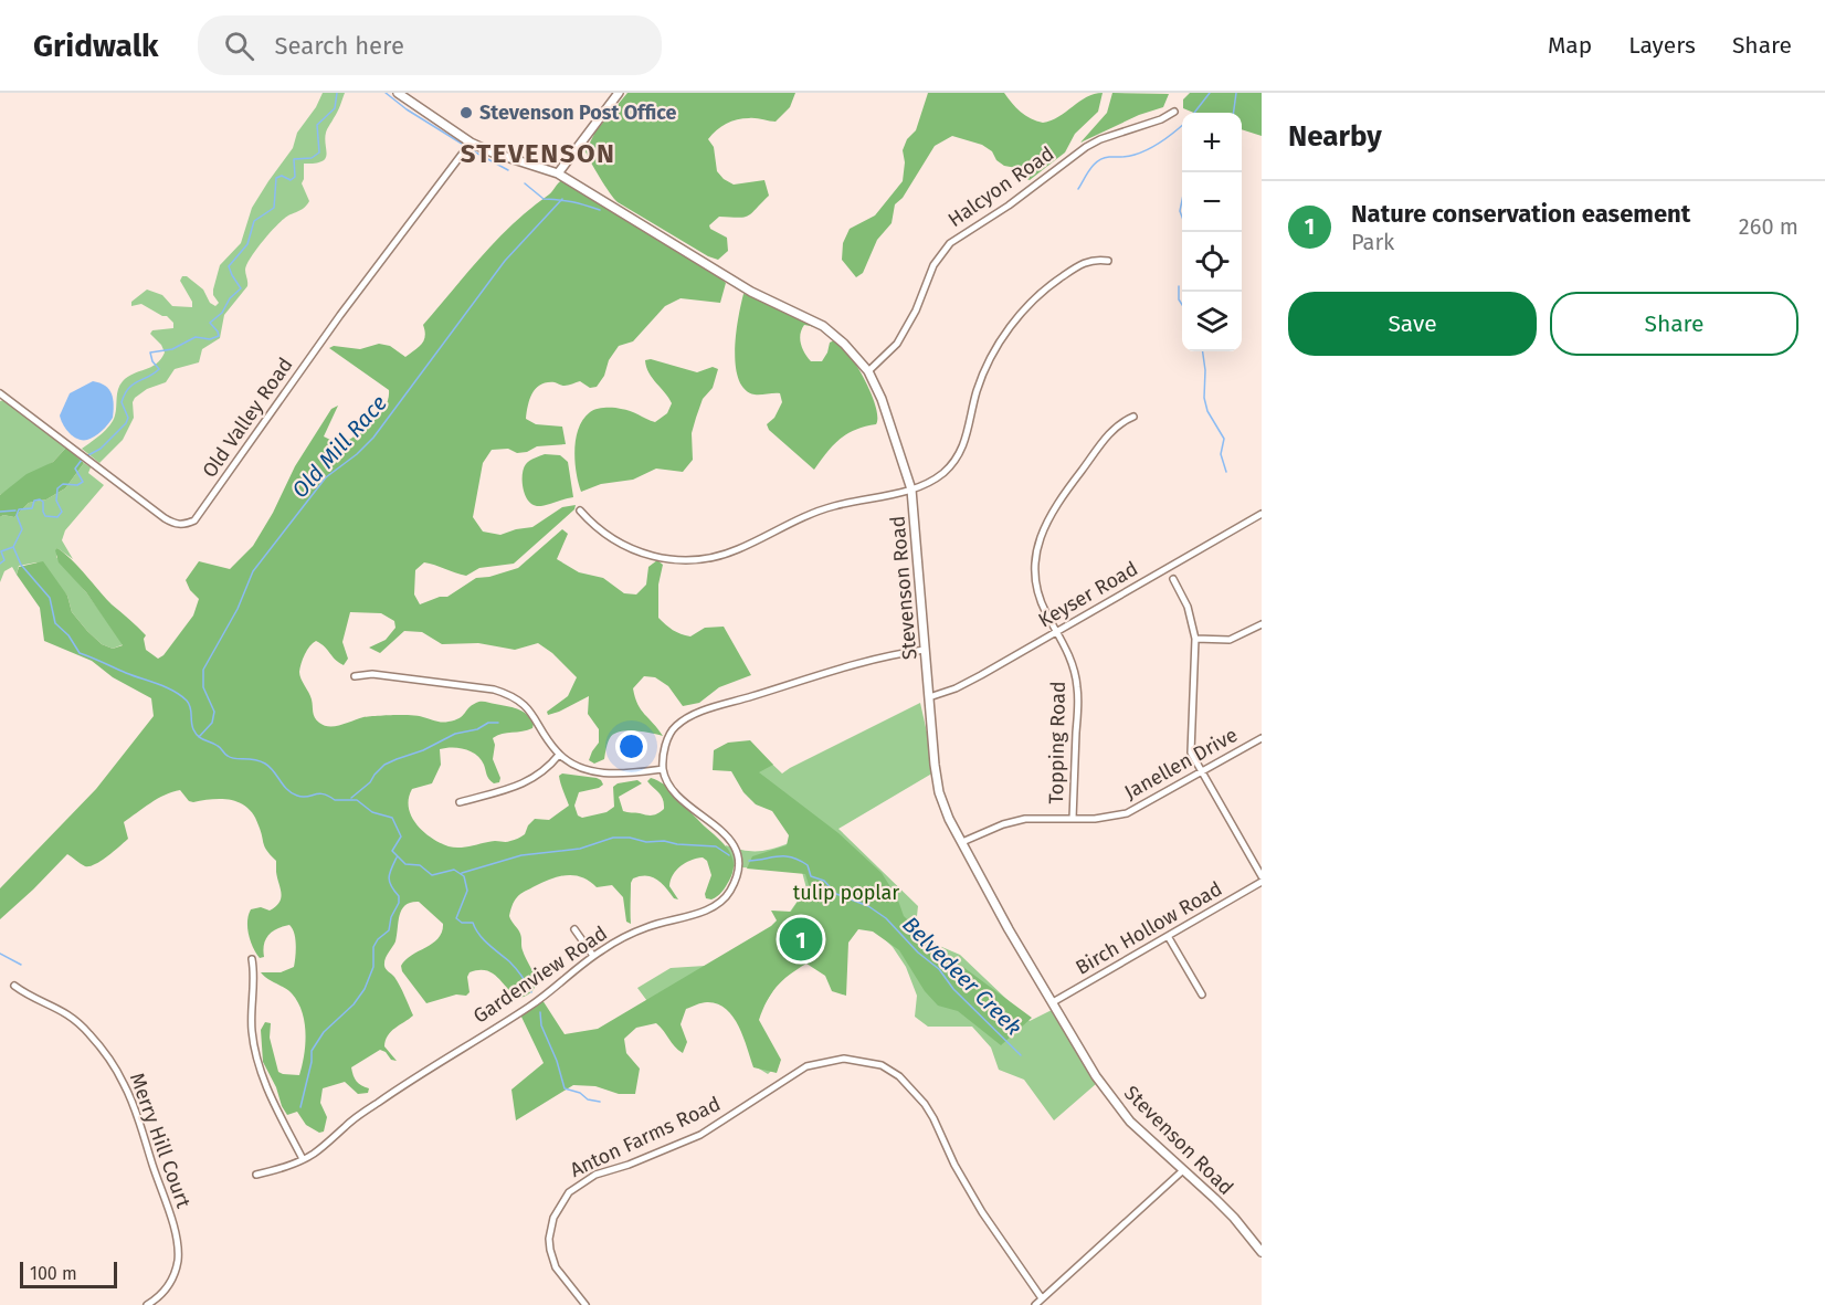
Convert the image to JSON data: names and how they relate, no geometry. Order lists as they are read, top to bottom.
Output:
{
  "streets": {
    "street": [
      "Halcyon Road",
      "Old Valley Road",
      "Stevenson Road",
      "Keyser Road",
      "Topping Road",
      "Janellen Drive",
      "Birch Hollow Road",
      "Gardenview Road",
      "Anton Farms Road",
      "Merry Hill Court"
    ]
  },
  "crossings": [
    ["Halcyon Road", "Stevenson Road"],
    ["Old Valley Road", "Stevenson Road"],
    ["Stevenson Road", "Keyser Road"],
    ["Stevenson Road", "Janellen Drive"],
    ["Stevenson Road", "Birch Hollow Road"],
    ["Keyser Road", "Topping Road"],
    ["Topping Road", "Janellen Drive"]
  ],
  "districts": ["STEVENSON"],
  "water": ["Old Mill Race", "Belvedeer Creek"],
  "parks": ["tulip poplar"],
  "places": ["Stevenson Post Office"],
  "scale_bar": "100 m",
  "page": {
    "header": "Gridwalk",
    "search": "Search here",
    "nav": ["Map", "Layers", "Share"],
    "heading": "Nearby",
    "map_buttons": ["+", "−"],
    "list": [
      {
        "mark": "1",
        "name": "Nature conservation easement",
        "note": "Park",
        "value": "260 m"
      }
    ],
    "buttons": ["Save", "Share"],
    "pins": "1",
    "scale": "100 m"
  }
}
